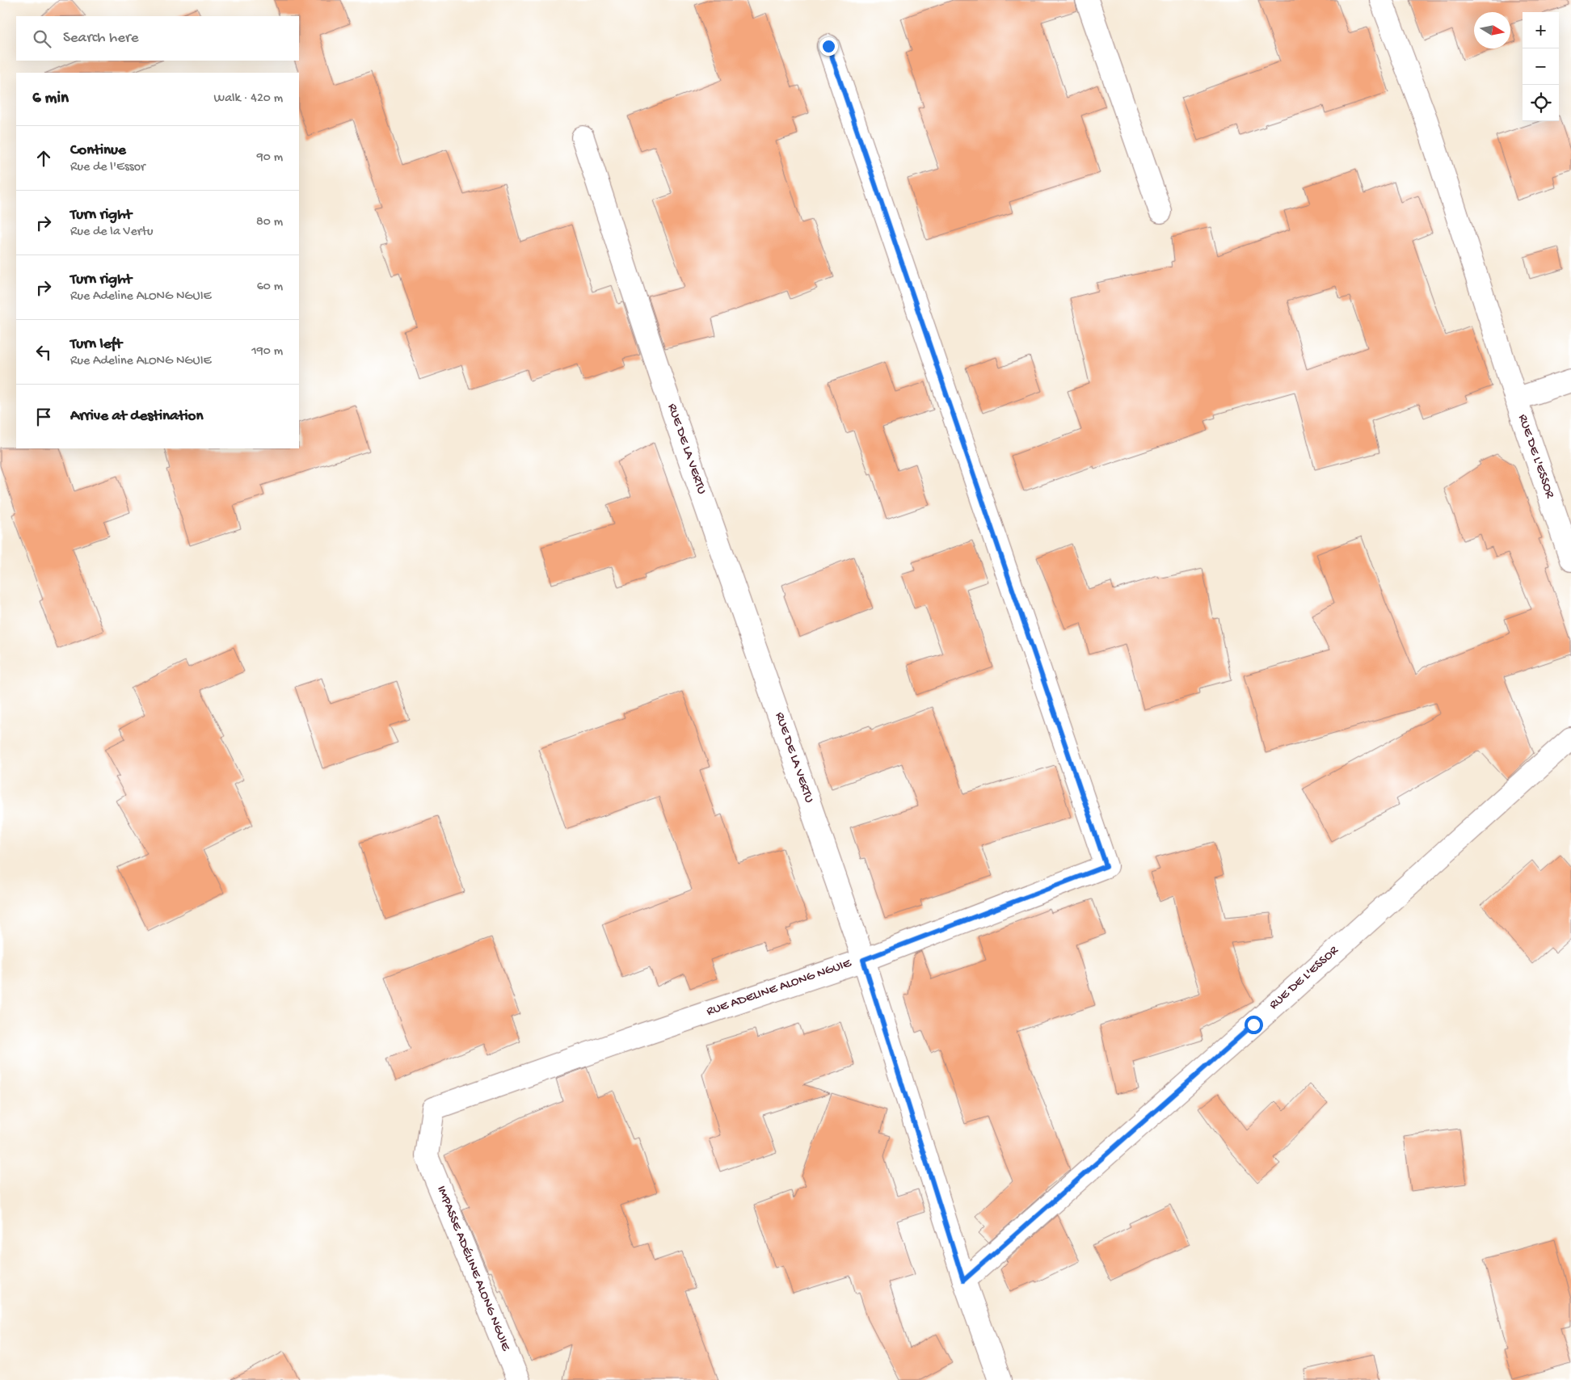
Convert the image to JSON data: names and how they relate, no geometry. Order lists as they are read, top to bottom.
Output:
{
  "streets": {
    "street": [
      "RUE DE LA VERTU",
      "RUE DE L'ESSOR",
      "RUE ADELINE ALONG NGUIE",
      "IMPASSE ADÉLINE ALONG NGUIE"
    ]
  },
  "crossings": [
    ["RUE DE LA VERTU", "RUE DE L'ESSOR"],
    ["RUE DE LA VERTU", "RUE ADELINE ALONG NGUIE"],
    ["RUE ADELINE ALONG NGUIE", "IMPASSE ADÉLINE ALONG NGUIE"]
  ],
  "north": "right",
  "page": {
    "map_buttons": ["+", "−"],
    "search": "Search here",
    "heading": ["6 min", "Walk · 420 m"],
    "list": [
      ["Continue", "Rue de l'Essor", "90 m"],
      ["Turn right", "Rue de la Vertu", "80 m"],
      ["Turn right", "Rue Adeline ALONG NGUIE", "60 m"],
      ["Turn left", "Rue Adeline ALONG NGUIE", "190 m"],
      "Arrive at destination"
    ]
  }
}
